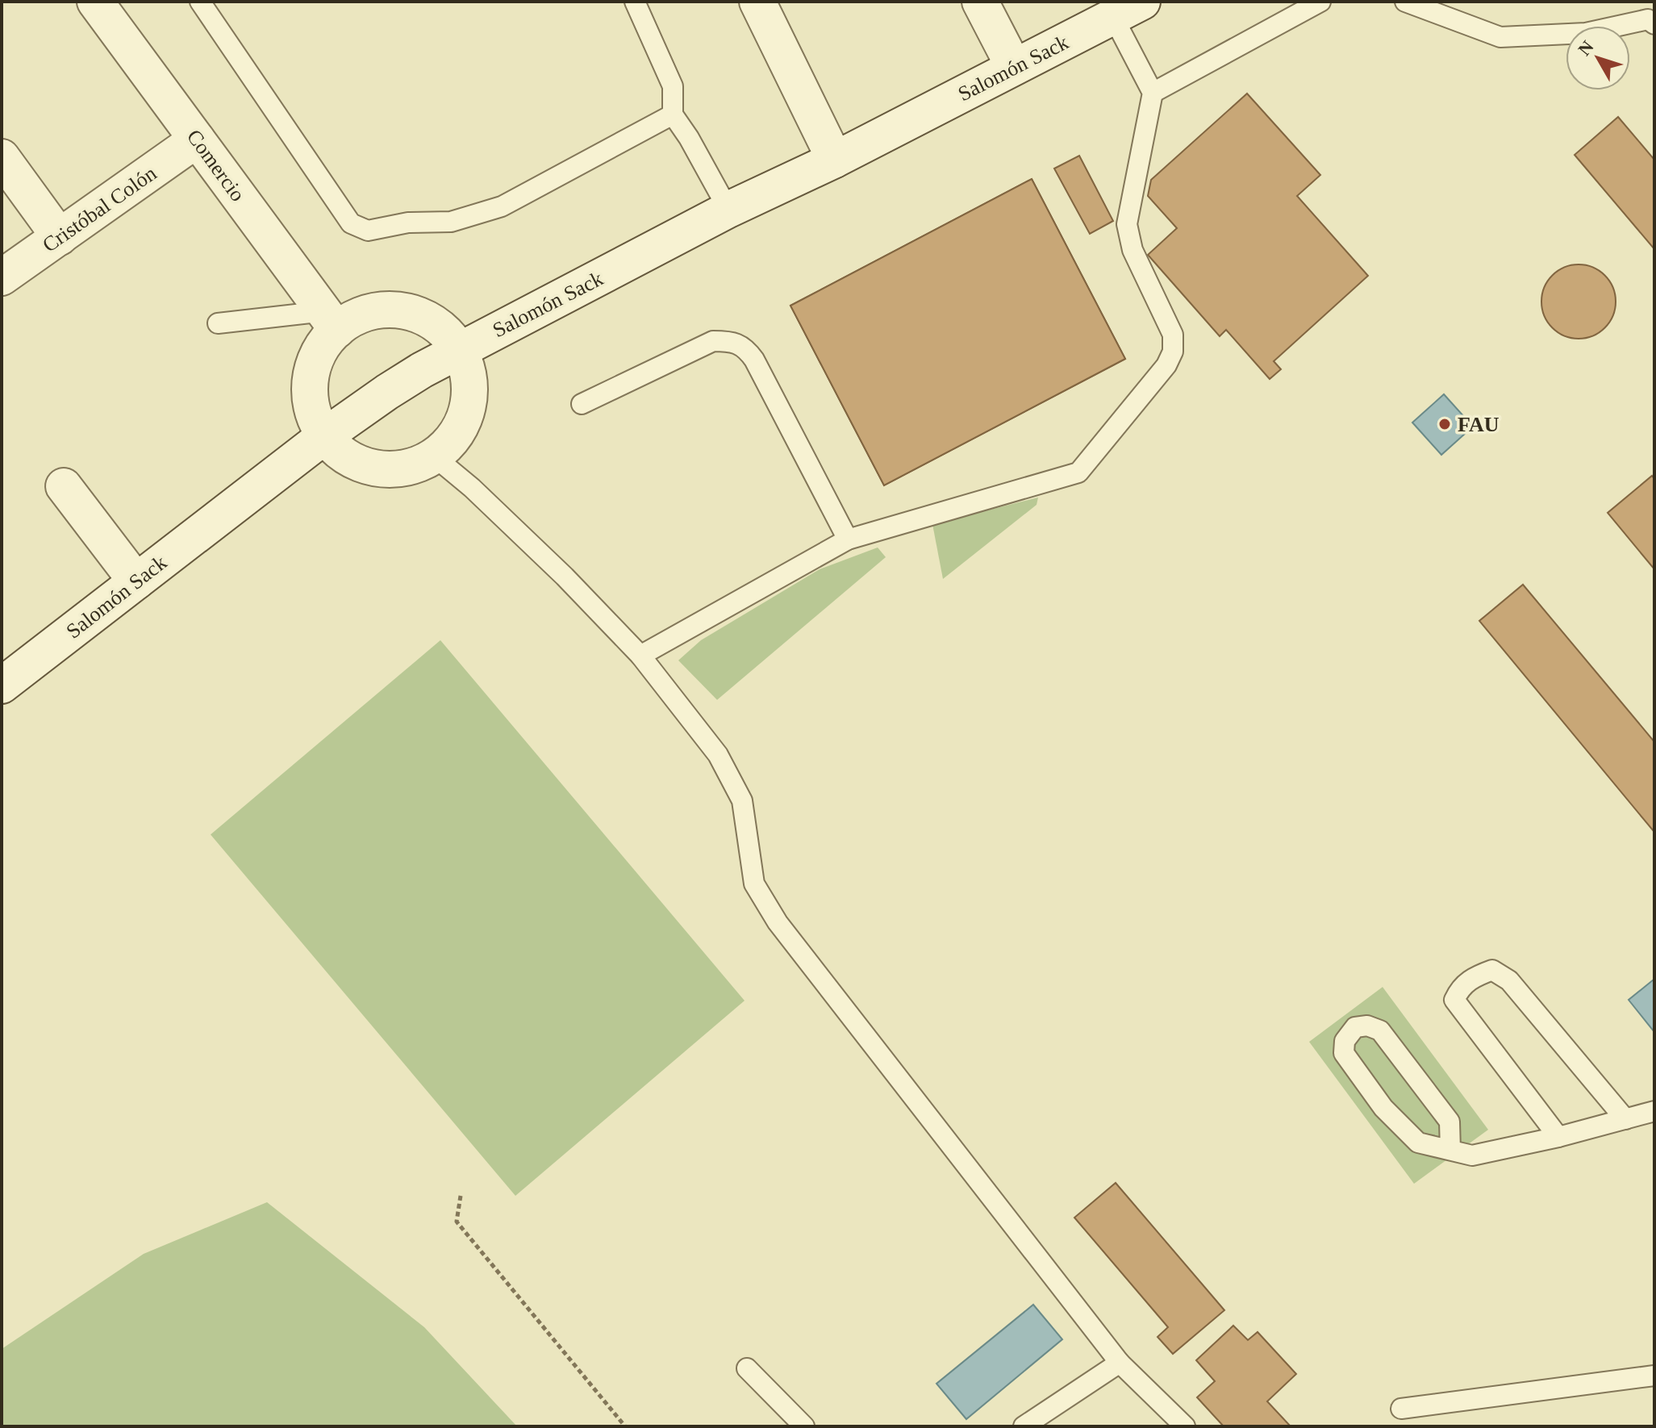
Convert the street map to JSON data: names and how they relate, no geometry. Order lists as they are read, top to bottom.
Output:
{
  "streets": {
    "street": ["Salomón Sack", "Comercio", "Cristóbal Colón"]
  },
  "crossings": [
    ["Comercio", "Cristóbal Colón"]
  ],
  "places": ["FAU"],
  "north": "top left"
}
